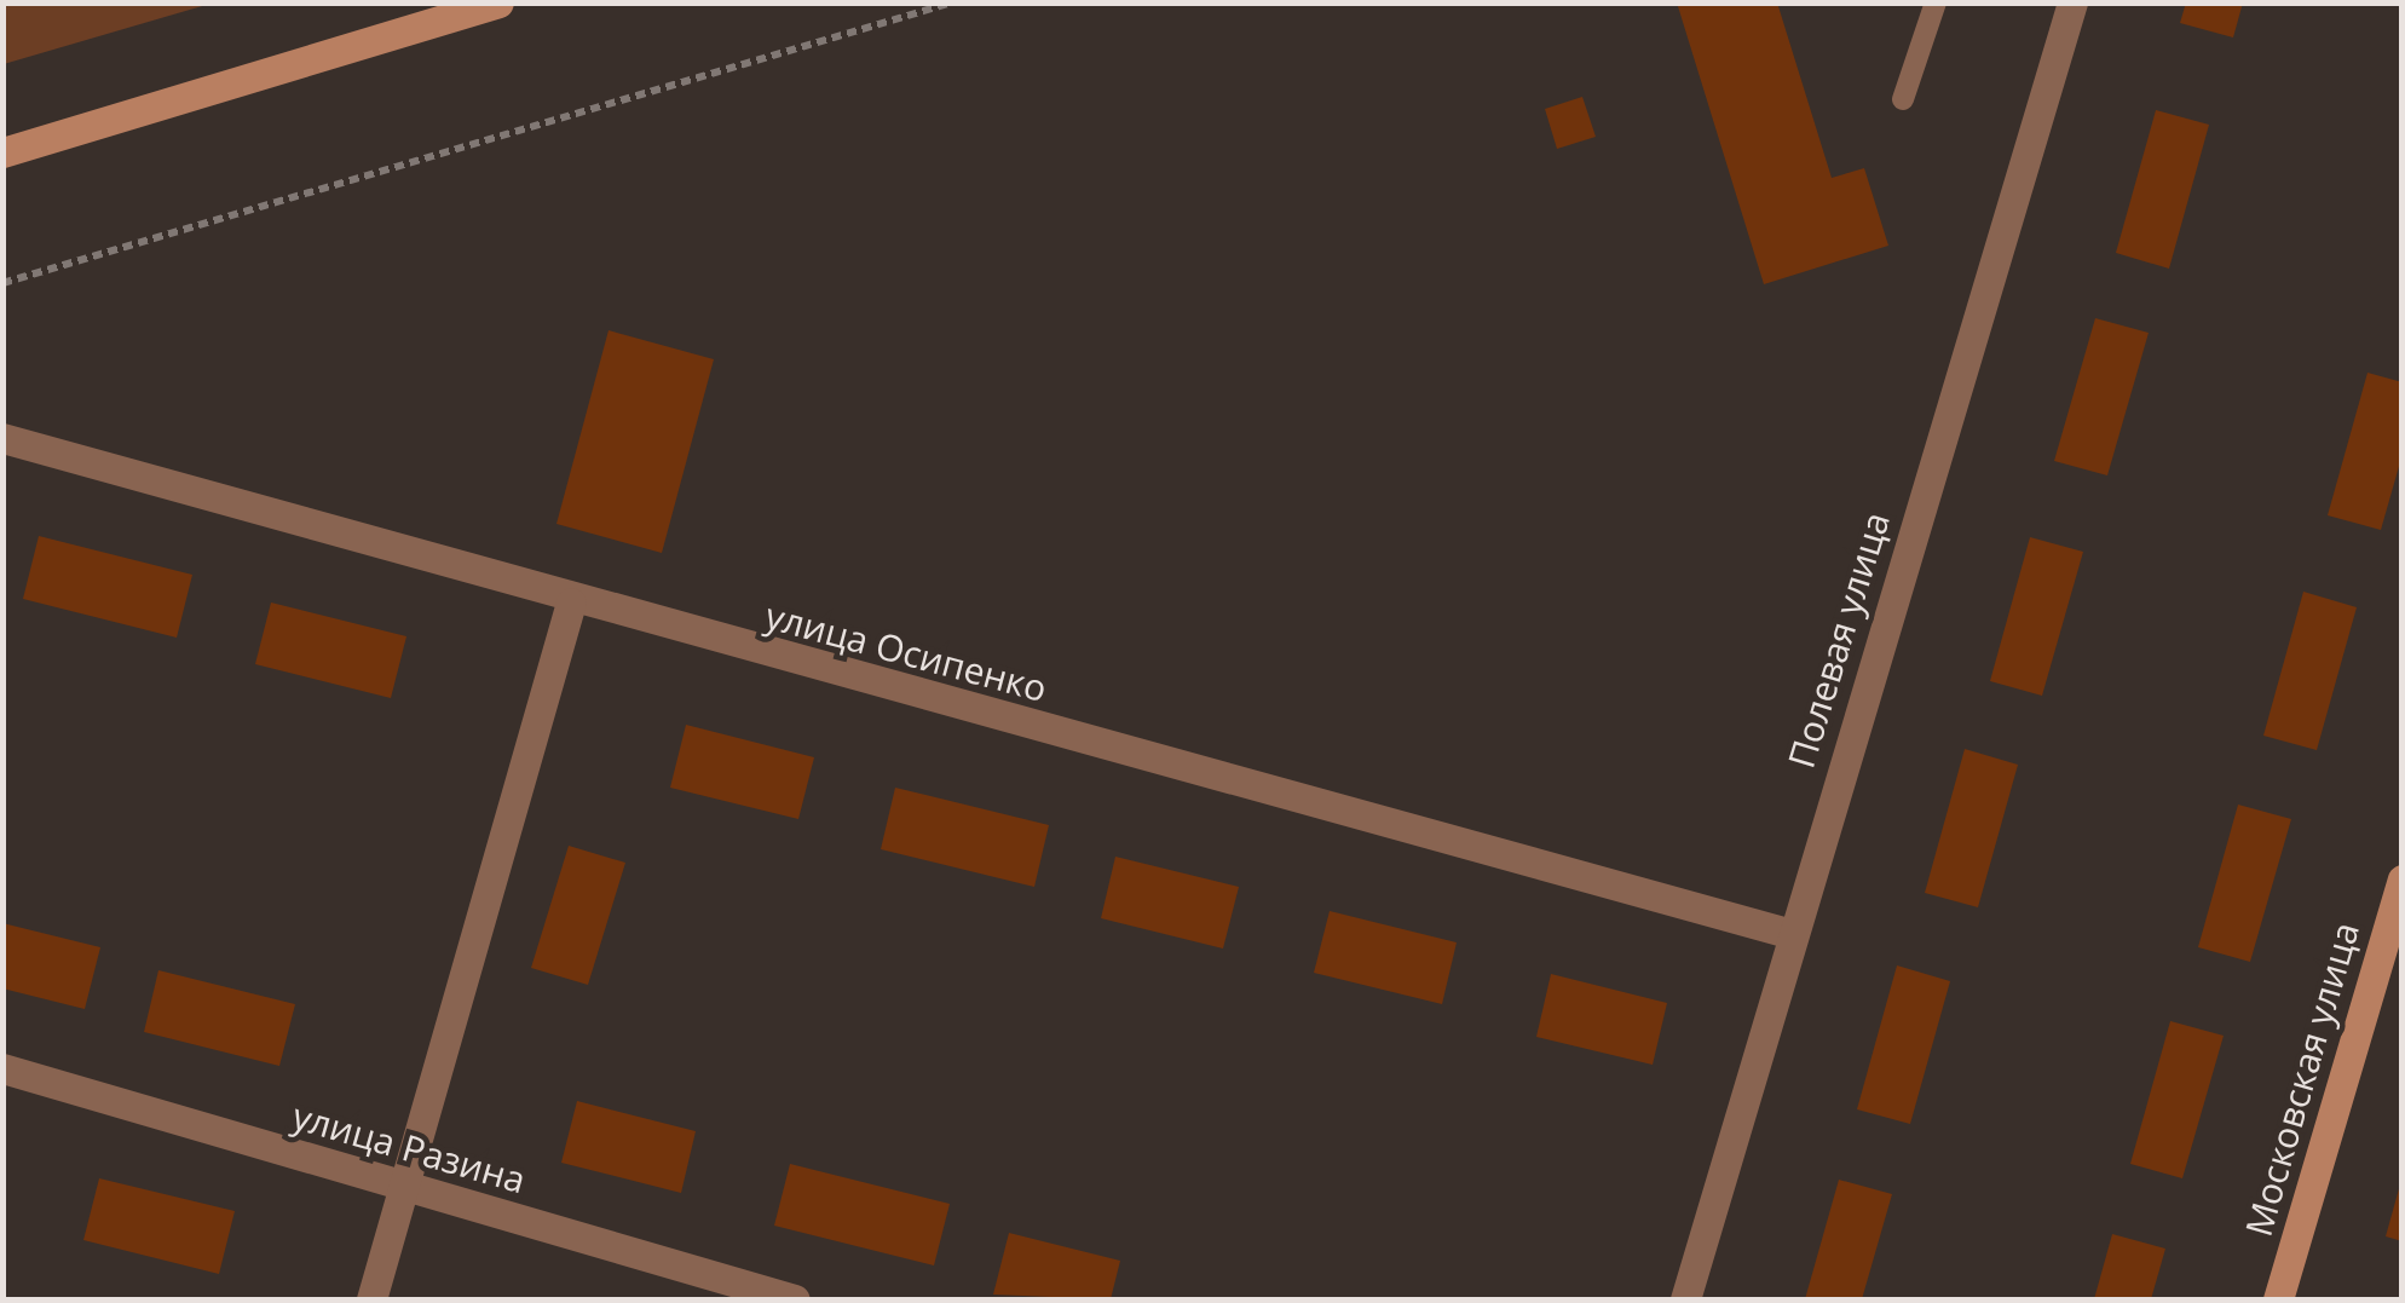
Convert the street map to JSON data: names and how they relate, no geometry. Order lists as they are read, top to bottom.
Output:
{
  "streets": {
    "street": [
      "Полевая улица",
      "улица Осипенко",
      "Московская улица",
      "улица Разина"
    ]
  },
  "crossings": [
    ["Полевая улица", "улица Осипенко"]
  ]
}
